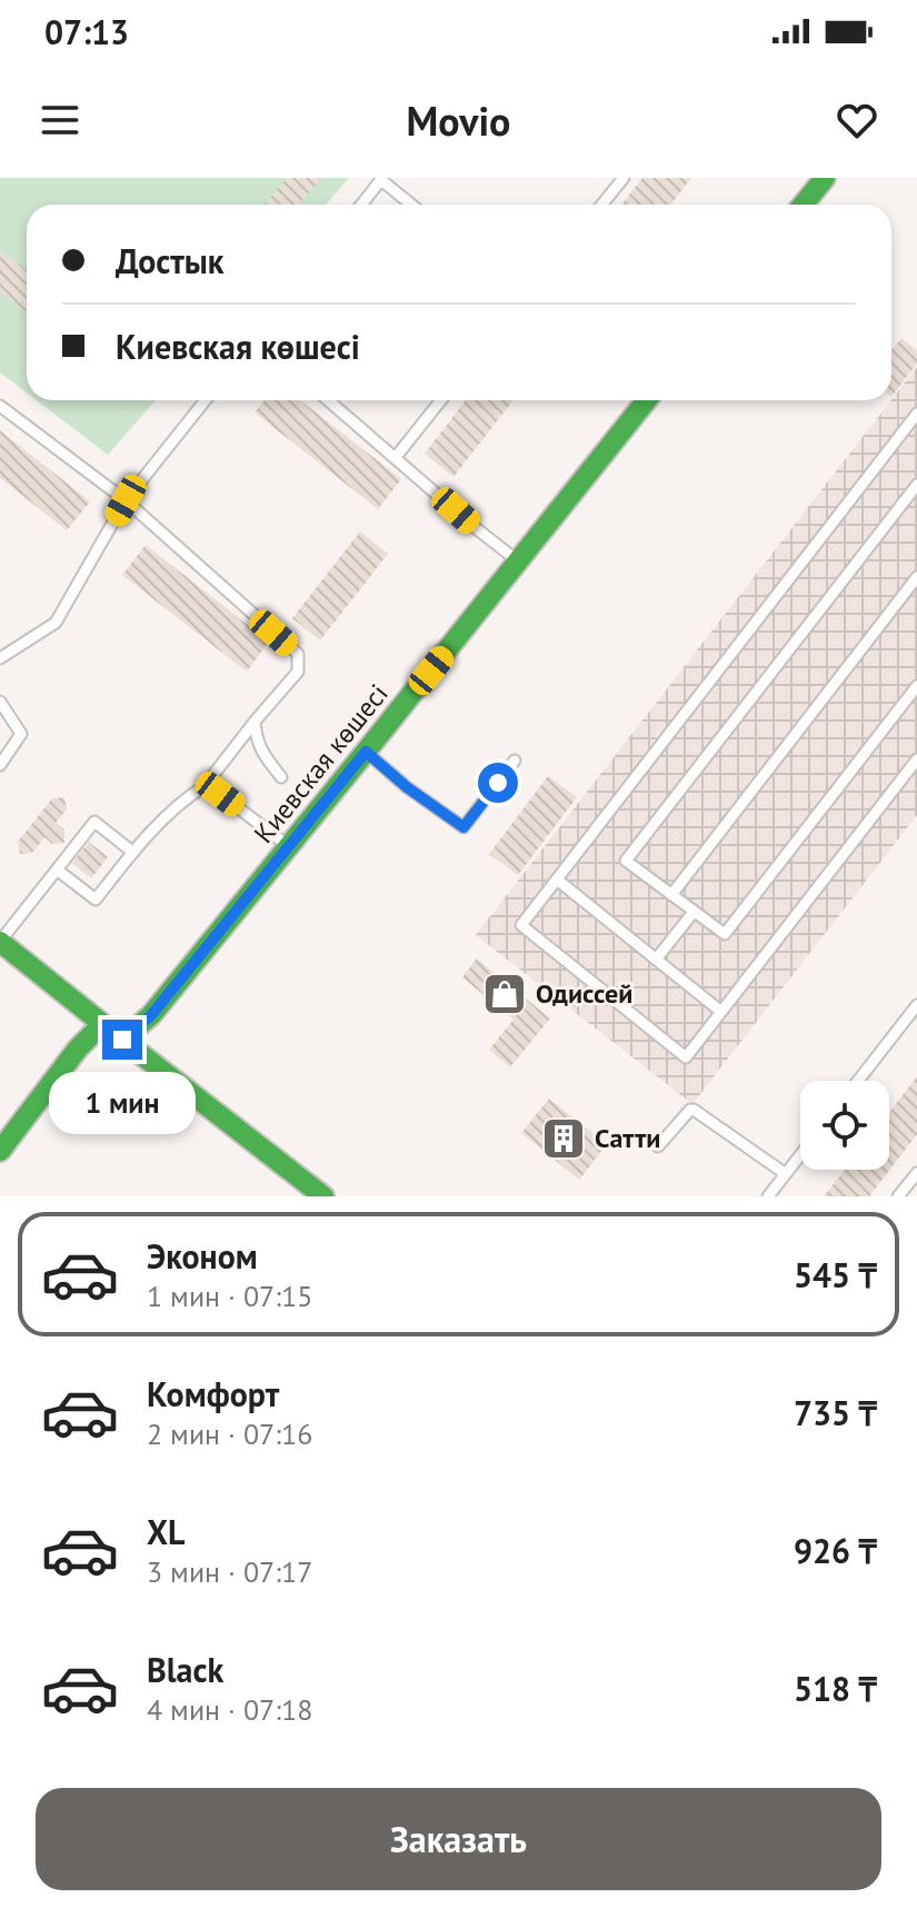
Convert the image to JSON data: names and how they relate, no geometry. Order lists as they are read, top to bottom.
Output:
{
  "streets": {
    "main road": ["Киевская көшесі"]
  },
  "places": {
    "shop": ["Одиссей"],
    "building": ["Сатти"]
  },
  "page": {
    "status": "07:13",
    "header": "Movio",
    "banner": ["Достык", "Киевская көшесі"],
    "bubble": "1 мин",
    "list": [
      {
        "name": "Эконом",
        "note": "1 мин · 07:15",
        "value": "545 ₸"
      },
      {
        "name": "Комфорт",
        "note": "2 мин · 07:16",
        "value": "735 ₸"
      },
      {
        "name": "XL",
        "note": "3 мин · 07:17",
        "value": "926 ₸"
      },
      {
        "name": "Black",
        "note": "4 мин · 07:18",
        "value": "518 ₸"
      }
    ],
    "buttons": "Заказать"
  }
}
